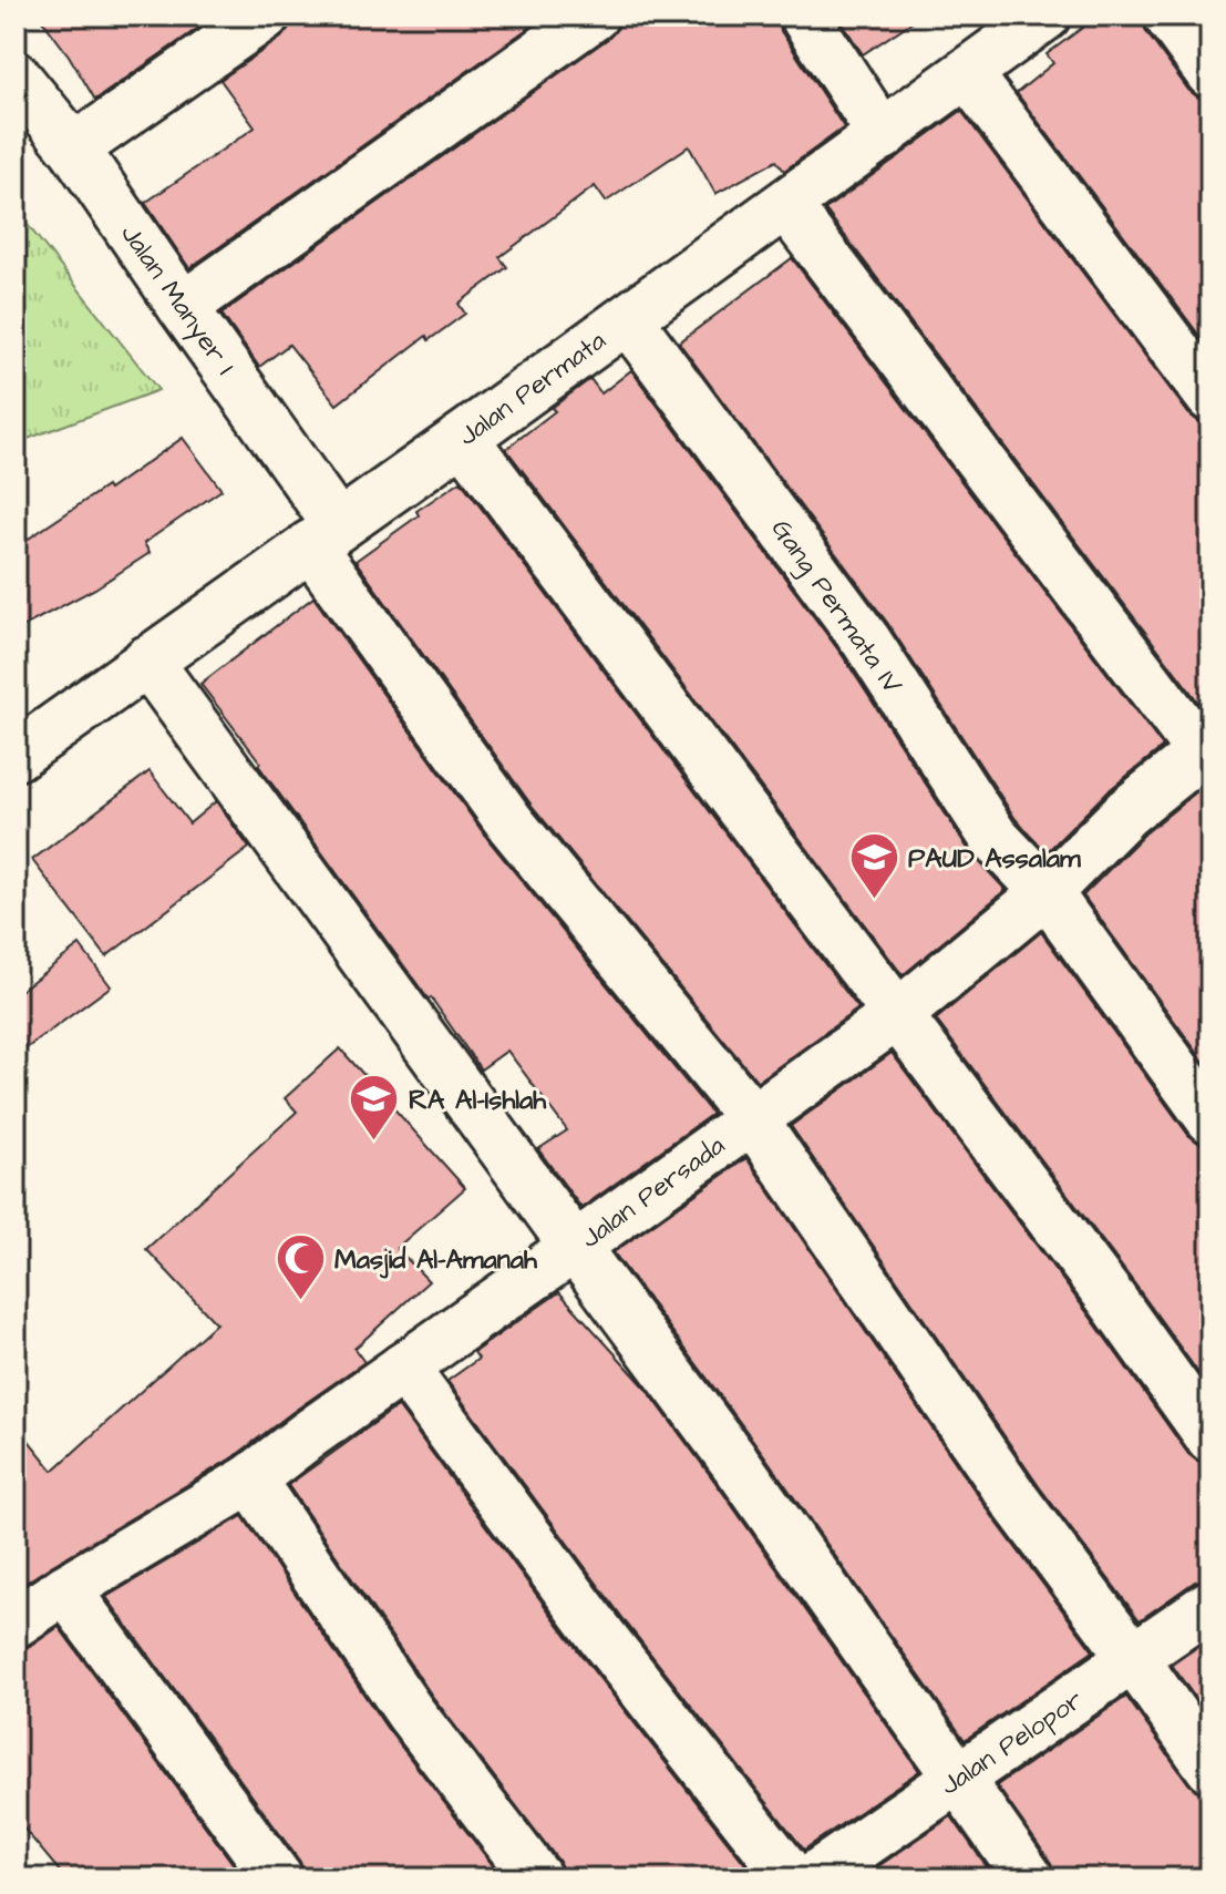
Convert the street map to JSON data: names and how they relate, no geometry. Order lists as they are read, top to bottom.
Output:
{
  "streets": {
    "street": [
      "Jalan Manyer I",
      "Jalan Permata",
      "Gang Permata IV",
      "Jalan Persada",
      "Jalan Pelopor"
    ]
  },
  "crossings": [
    ["Jalan Manyer I", "Jalan Permata"],
    ["Jalan Manyer I", "Jalan Persada"],
    ["Jalan Manyer I", "Jalan Pelopor"],
    ["Jalan Permata", "Gang Permata IV"],
    ["Gang Permata IV", "Jalan Persada"]
  ],
  "places": {
    "school or university": ["PAUD Assalam", "RA Al-Ishlah"],
    "mosque": ["Masjid Al-Amanah"]
  }
}
